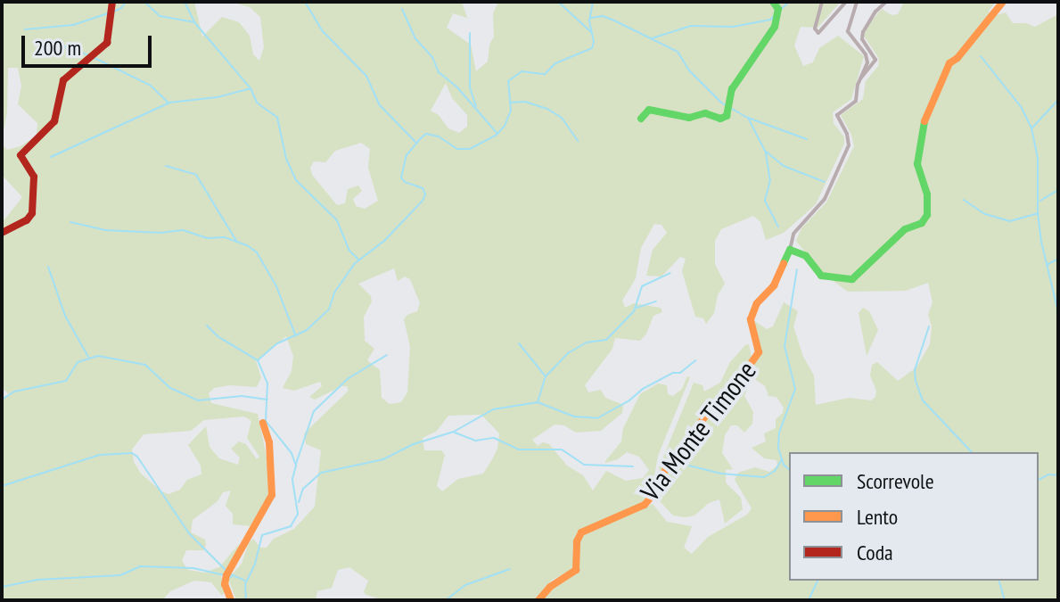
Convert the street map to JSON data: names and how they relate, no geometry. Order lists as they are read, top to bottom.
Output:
{
  "streets": {
    "street": ["Via Monte Timone"]
  },
  "legend": ["Scorrevole", "Lento", "Coda"],
  "scale_bar": "200 m"
}
